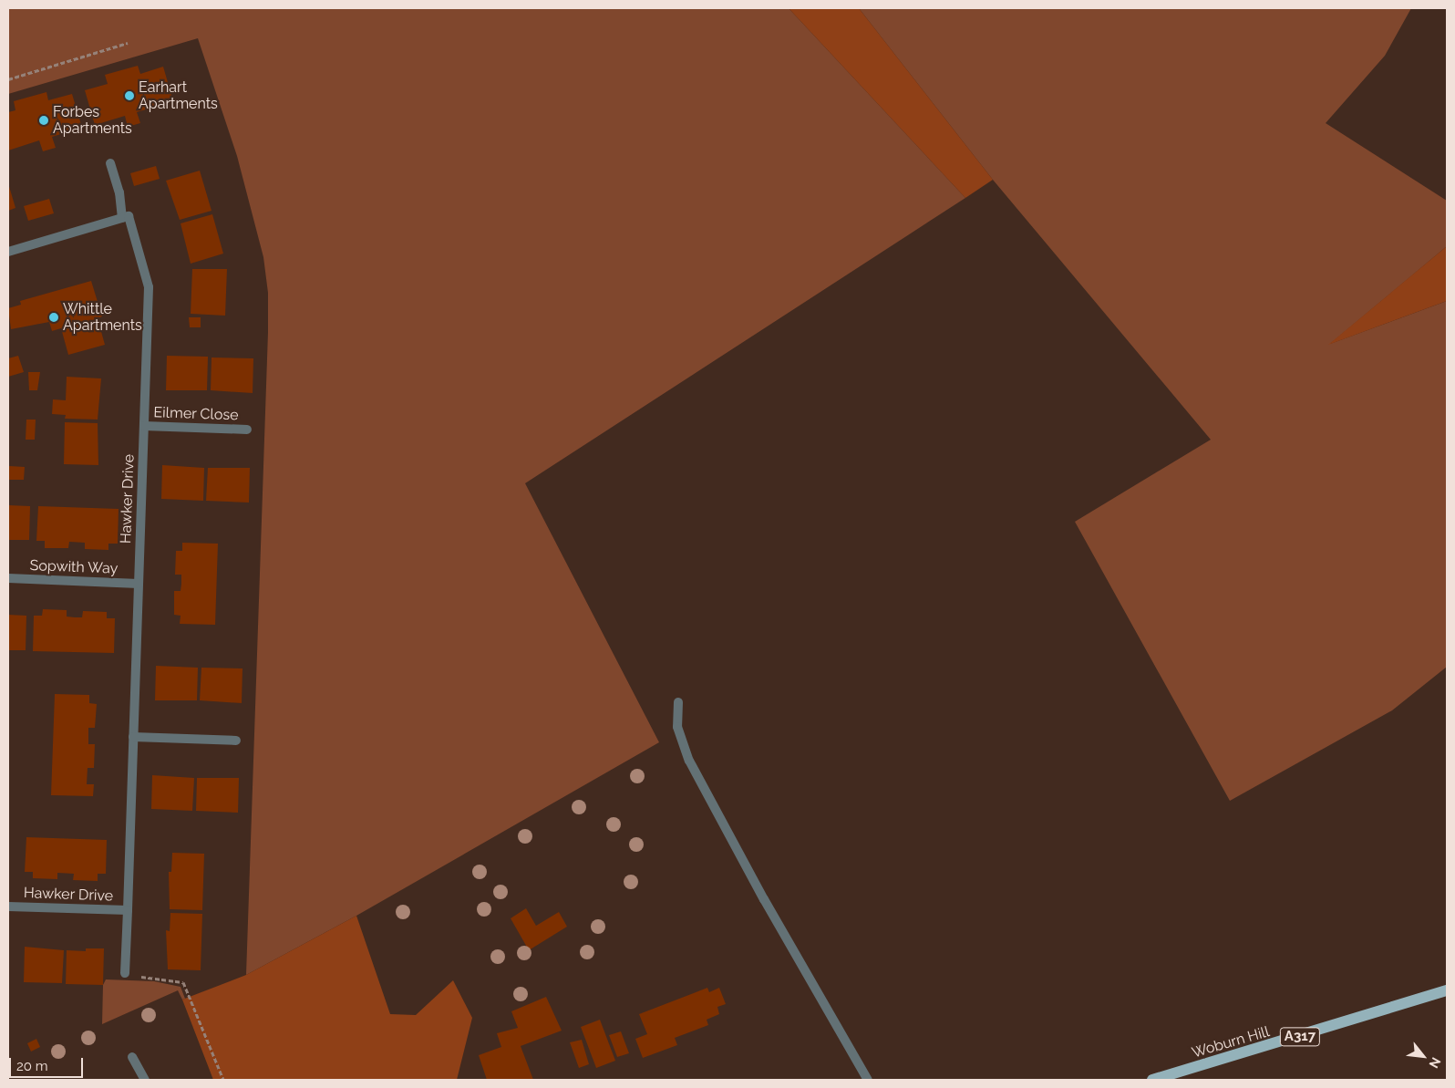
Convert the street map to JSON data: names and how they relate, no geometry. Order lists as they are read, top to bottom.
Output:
{
  "streets": {
    "main road": ["A317", "Woburn Hill"],
    "street": ["Eilmer Close", "Hawker Drive", "Sopwith Way"]
  },
  "crossings": [
    ["Eilmer Close", "Hawker Drive"],
    ["Hawker Drive", "Sopwith Way"]
  ],
  "places": ["Earhart Apartments", "Forbes Apartments", "Whittle Apartments"],
  "scale_bar": "20 m",
  "north": "bottom right"
}
